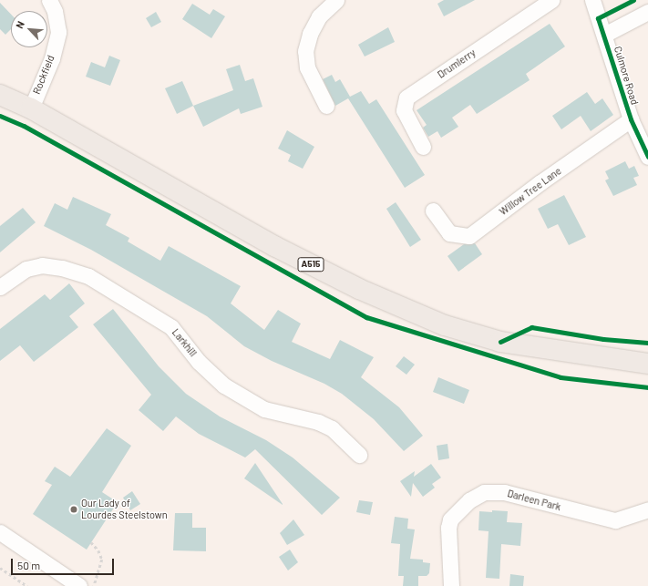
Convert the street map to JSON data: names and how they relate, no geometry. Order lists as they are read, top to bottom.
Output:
{
  "streets": {
    "highway": ["A515"],
    "street": [
      "Drumlerry",
      "Rockfield",
      "Culmore Road",
      "Willow Tree Lane",
      "Larkhill",
      "Darleen Park"
    ]
  },
  "crossings": [
    ["Rockfield", "A515"],
    ["Culmore Road", "Willow Tree Lane"]
  ],
  "places": ["Our Lady of Lourdes Steelstown"],
  "scale_bar": "50 m",
  "north": "top left"
}
